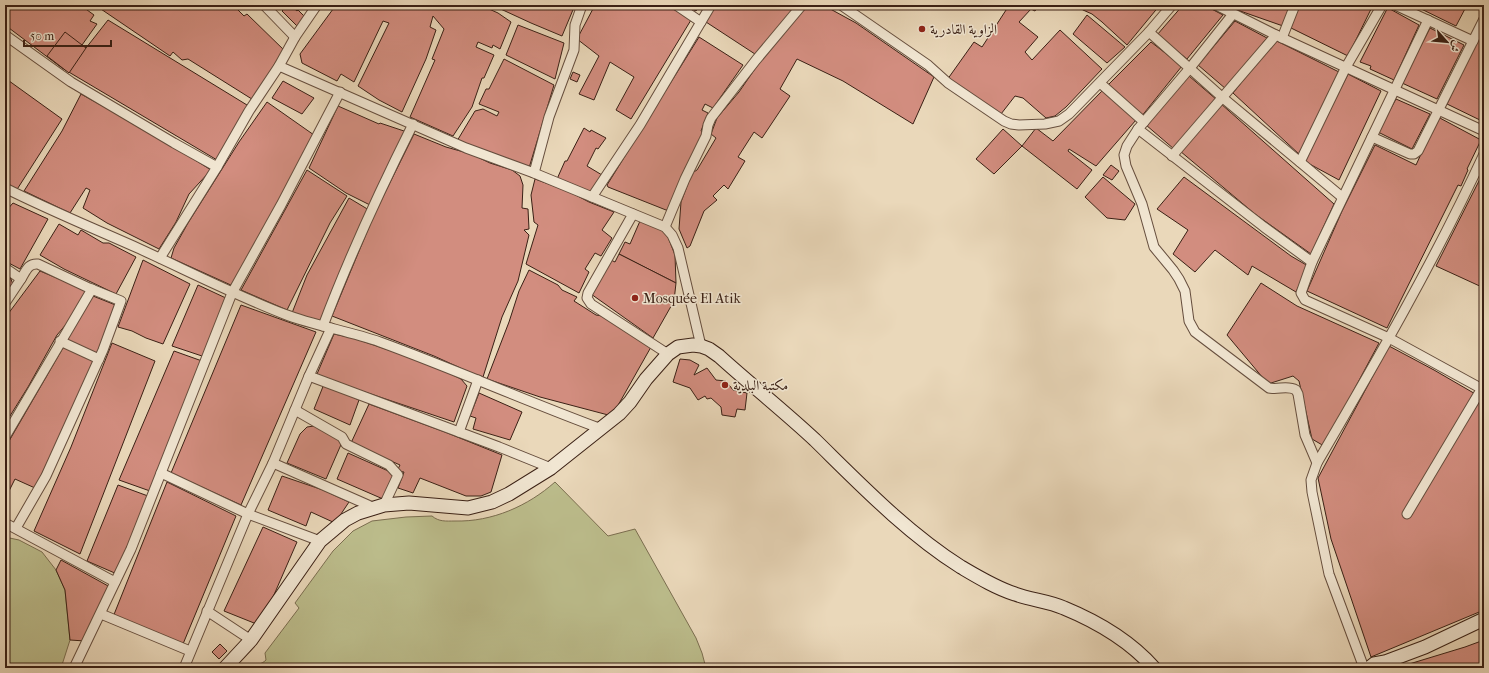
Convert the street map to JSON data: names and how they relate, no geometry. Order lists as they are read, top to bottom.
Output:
{
  "places": ["الزاوية القادرية", "Mosquée El Atik", "مكتبة البلدية"],
  "scale_bar": "50 m",
  "north": "bottom right"
}
